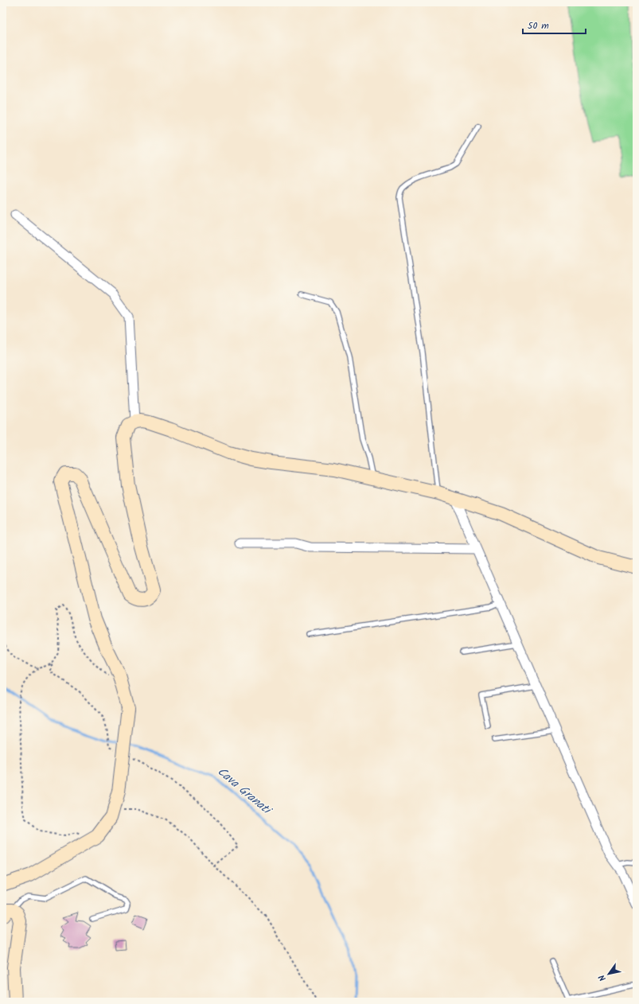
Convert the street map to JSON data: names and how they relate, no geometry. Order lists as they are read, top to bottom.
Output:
{
  "water": ["Cava Granati"],
  "scale_bar": "50 m",
  "north": "bottom left"
}
